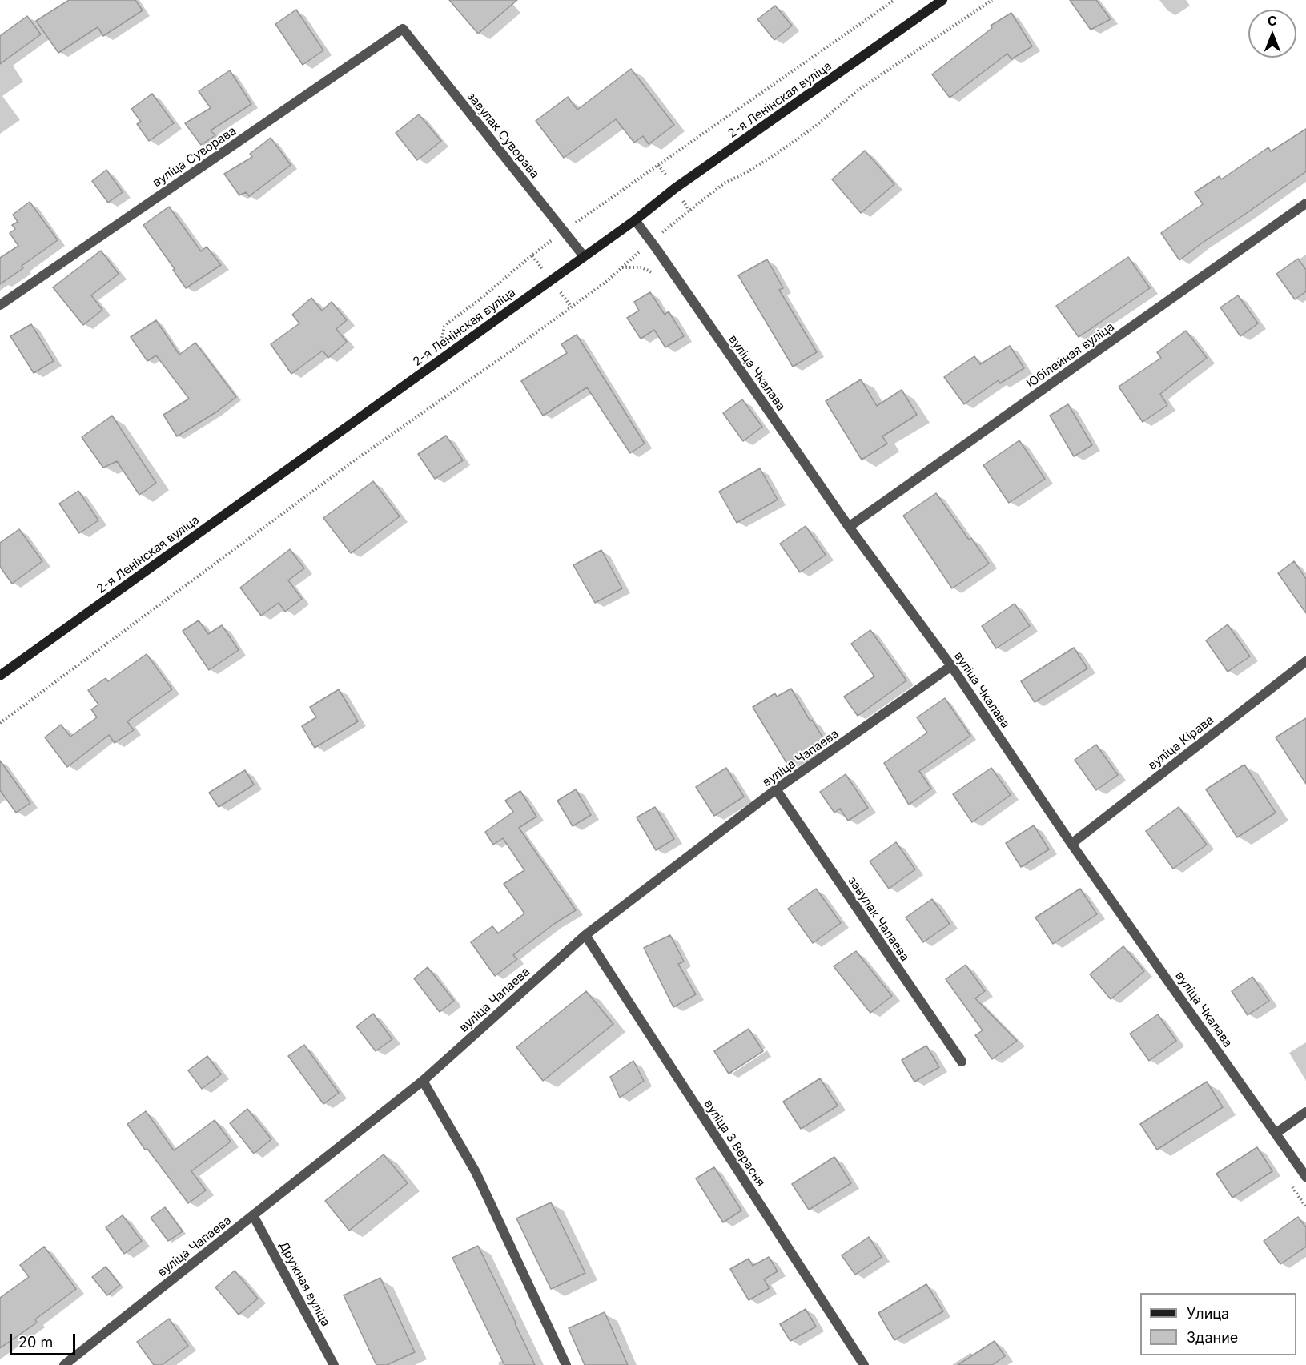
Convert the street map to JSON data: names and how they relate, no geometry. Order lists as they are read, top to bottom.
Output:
{
  "streets": {
    "main road": ["2-я Ленінская вуліца"],
    "street": [
      "завулак Суворава",
      "вуліца Суворава",
      "Юбілейная вуліца",
      "вуліца Чкалава",
      "вуліца Кірава",
      "вуліца Чапаева",
      "завулак Чапаева",
      "вуліца 3 Верасня",
      "Дружная вуліца"
    ]
  },
  "crossings": [
    ["2-я Ленінская вуліца", "завулак Суворава"],
    ["2-я Ленінская вуліца", "вуліца Чкалава"],
    ["завулак Суворава", "вуліца Суворава"],
    ["Юбілейная вуліца", "вуліца Чкалава"],
    ["вуліца Чкалава", "вуліца Кірава"],
    ["вуліца Чкалава", "вуліца Чапаева"],
    ["вуліца Чапаева", "завулак Чапаева"],
    ["вуліца Чапаева", "вуліца 3 Верасня"],
    ["вуліца Чапаева", "Дружная вуліца"]
  ],
  "legend": ["Улица", "Здание"],
  "scale_bar": "20 m",
  "north": "top"
}
